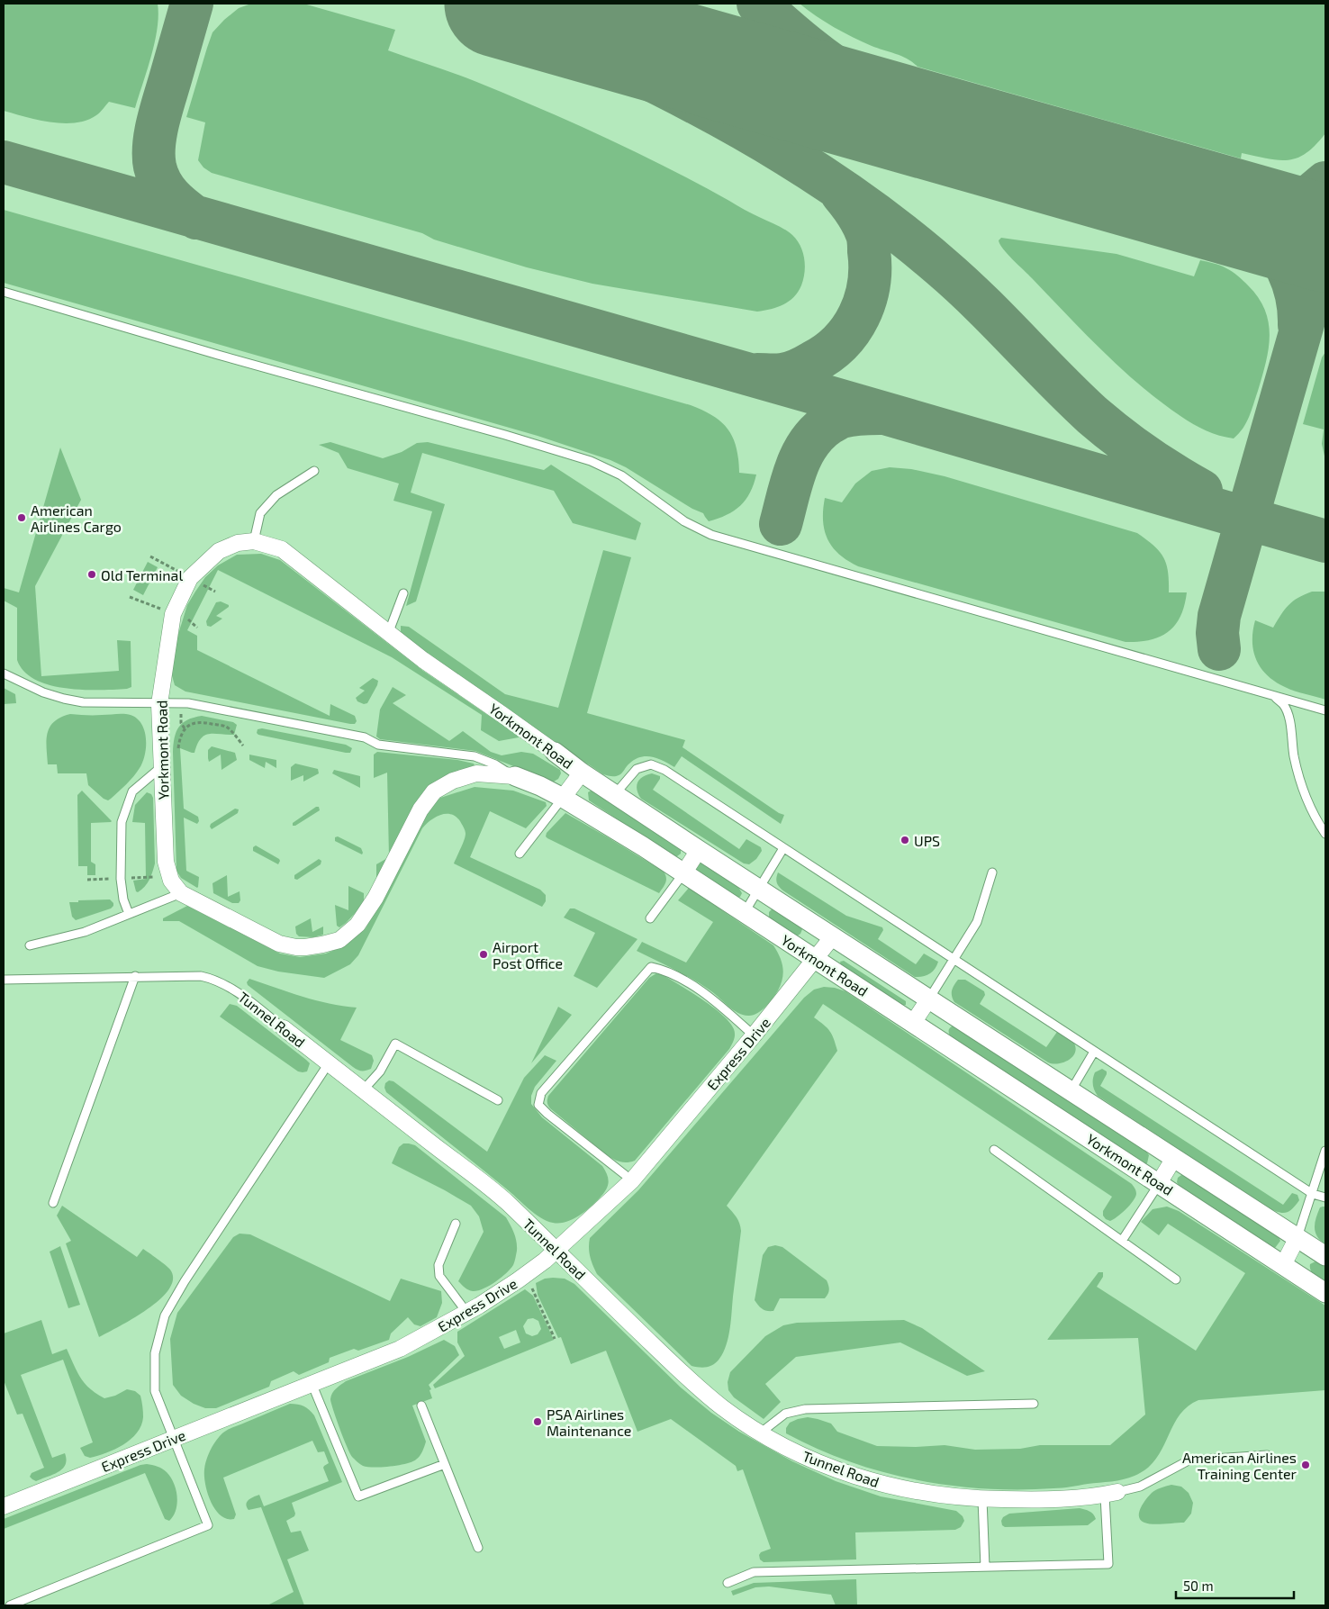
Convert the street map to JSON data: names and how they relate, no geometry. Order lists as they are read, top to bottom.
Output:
{
  "streets": {
    "street": ["Yorkmont Road", "Tunnel Road", "Express Drive"]
  },
  "crossings": [
    ["Yorkmont Road", "Express Drive"],
    ["Tunnel Road", "Express Drive"]
  ],
  "places": [
    "American Airlines Cargo",
    "Old Terminal",
    "UPS",
    "Airport Post Office",
    "PSA Airlines Maintenance",
    "American Airlines Training Center"
  ],
  "scale_bar": "50 m"
}
